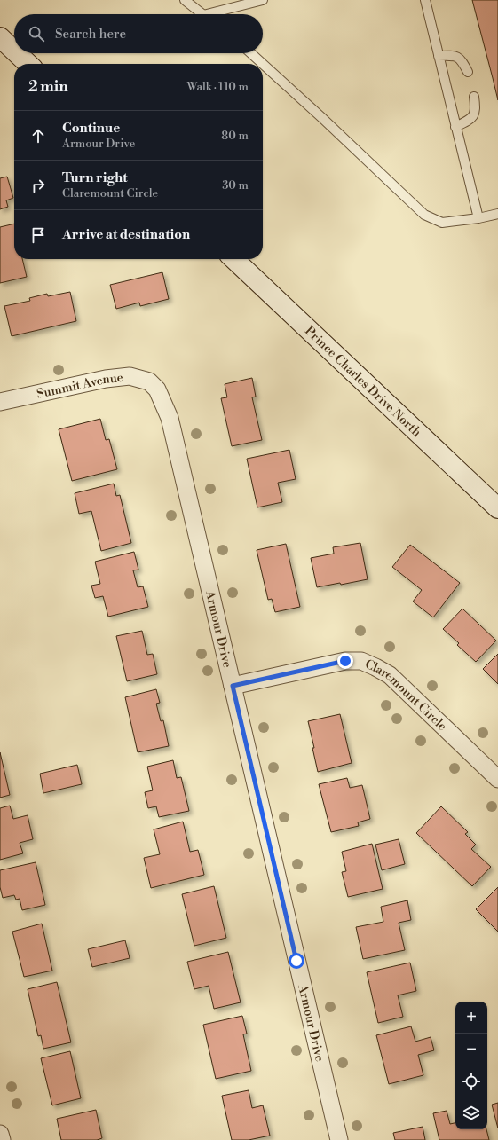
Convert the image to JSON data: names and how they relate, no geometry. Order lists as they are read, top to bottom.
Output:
{
  "streets": {
    "main road": ["Prince Charles Drive North"],
    "street": ["Summit Avenue", "Armour Drive", "Claremount Circle"]
  },
  "crossings": [
    ["Summit Avenue", "Armour Drive"],
    ["Armour Drive", "Claremount Circle"]
  ],
  "page": {
    "search": "Search here",
    "heading": ["2 min", "Walk · 110 m"],
    "list": [
      ["Continue", "Armour Drive", "80 m"],
      ["Turn right", "Claremount Circle", "30 m"],
      "Arrive at destination"
    ],
    "map_buttons": ["+", "−"]
  }
}
